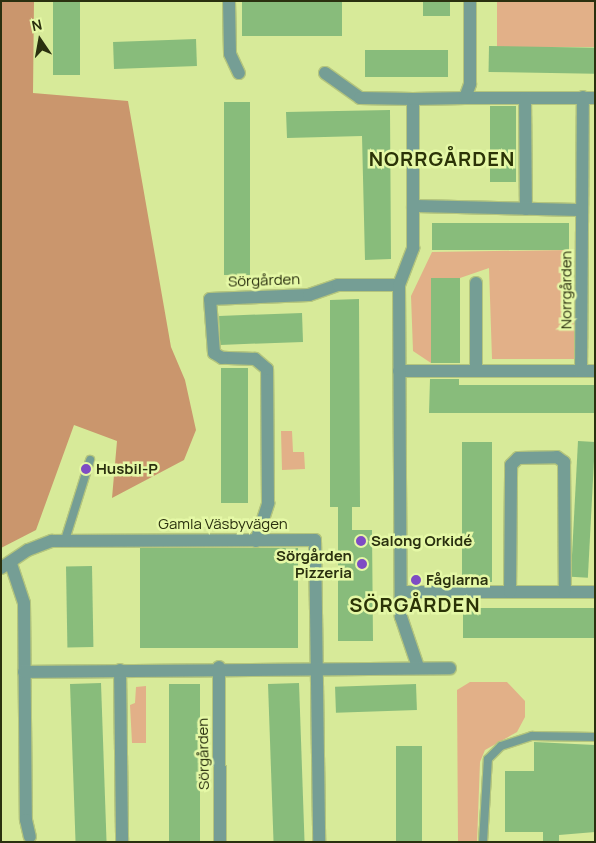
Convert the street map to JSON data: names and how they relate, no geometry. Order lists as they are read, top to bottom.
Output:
{
  "streets": {
    "street": ["Sörgården", "Norrgården", "Gamla Väsbyvägen"]
  },
  "crossings": [
    ["Sörgården", "Gamla Väsbyvägen"]
  ],
  "districts": ["NORRGÅRDEN", "SÖRGÅRDEN"],
  "places": [
    "Husbil-P",
    "Salong Orkidé",
    "Sörgården Pizzeria",
    "Fåglarna"
  ],
  "north": "top"
}
